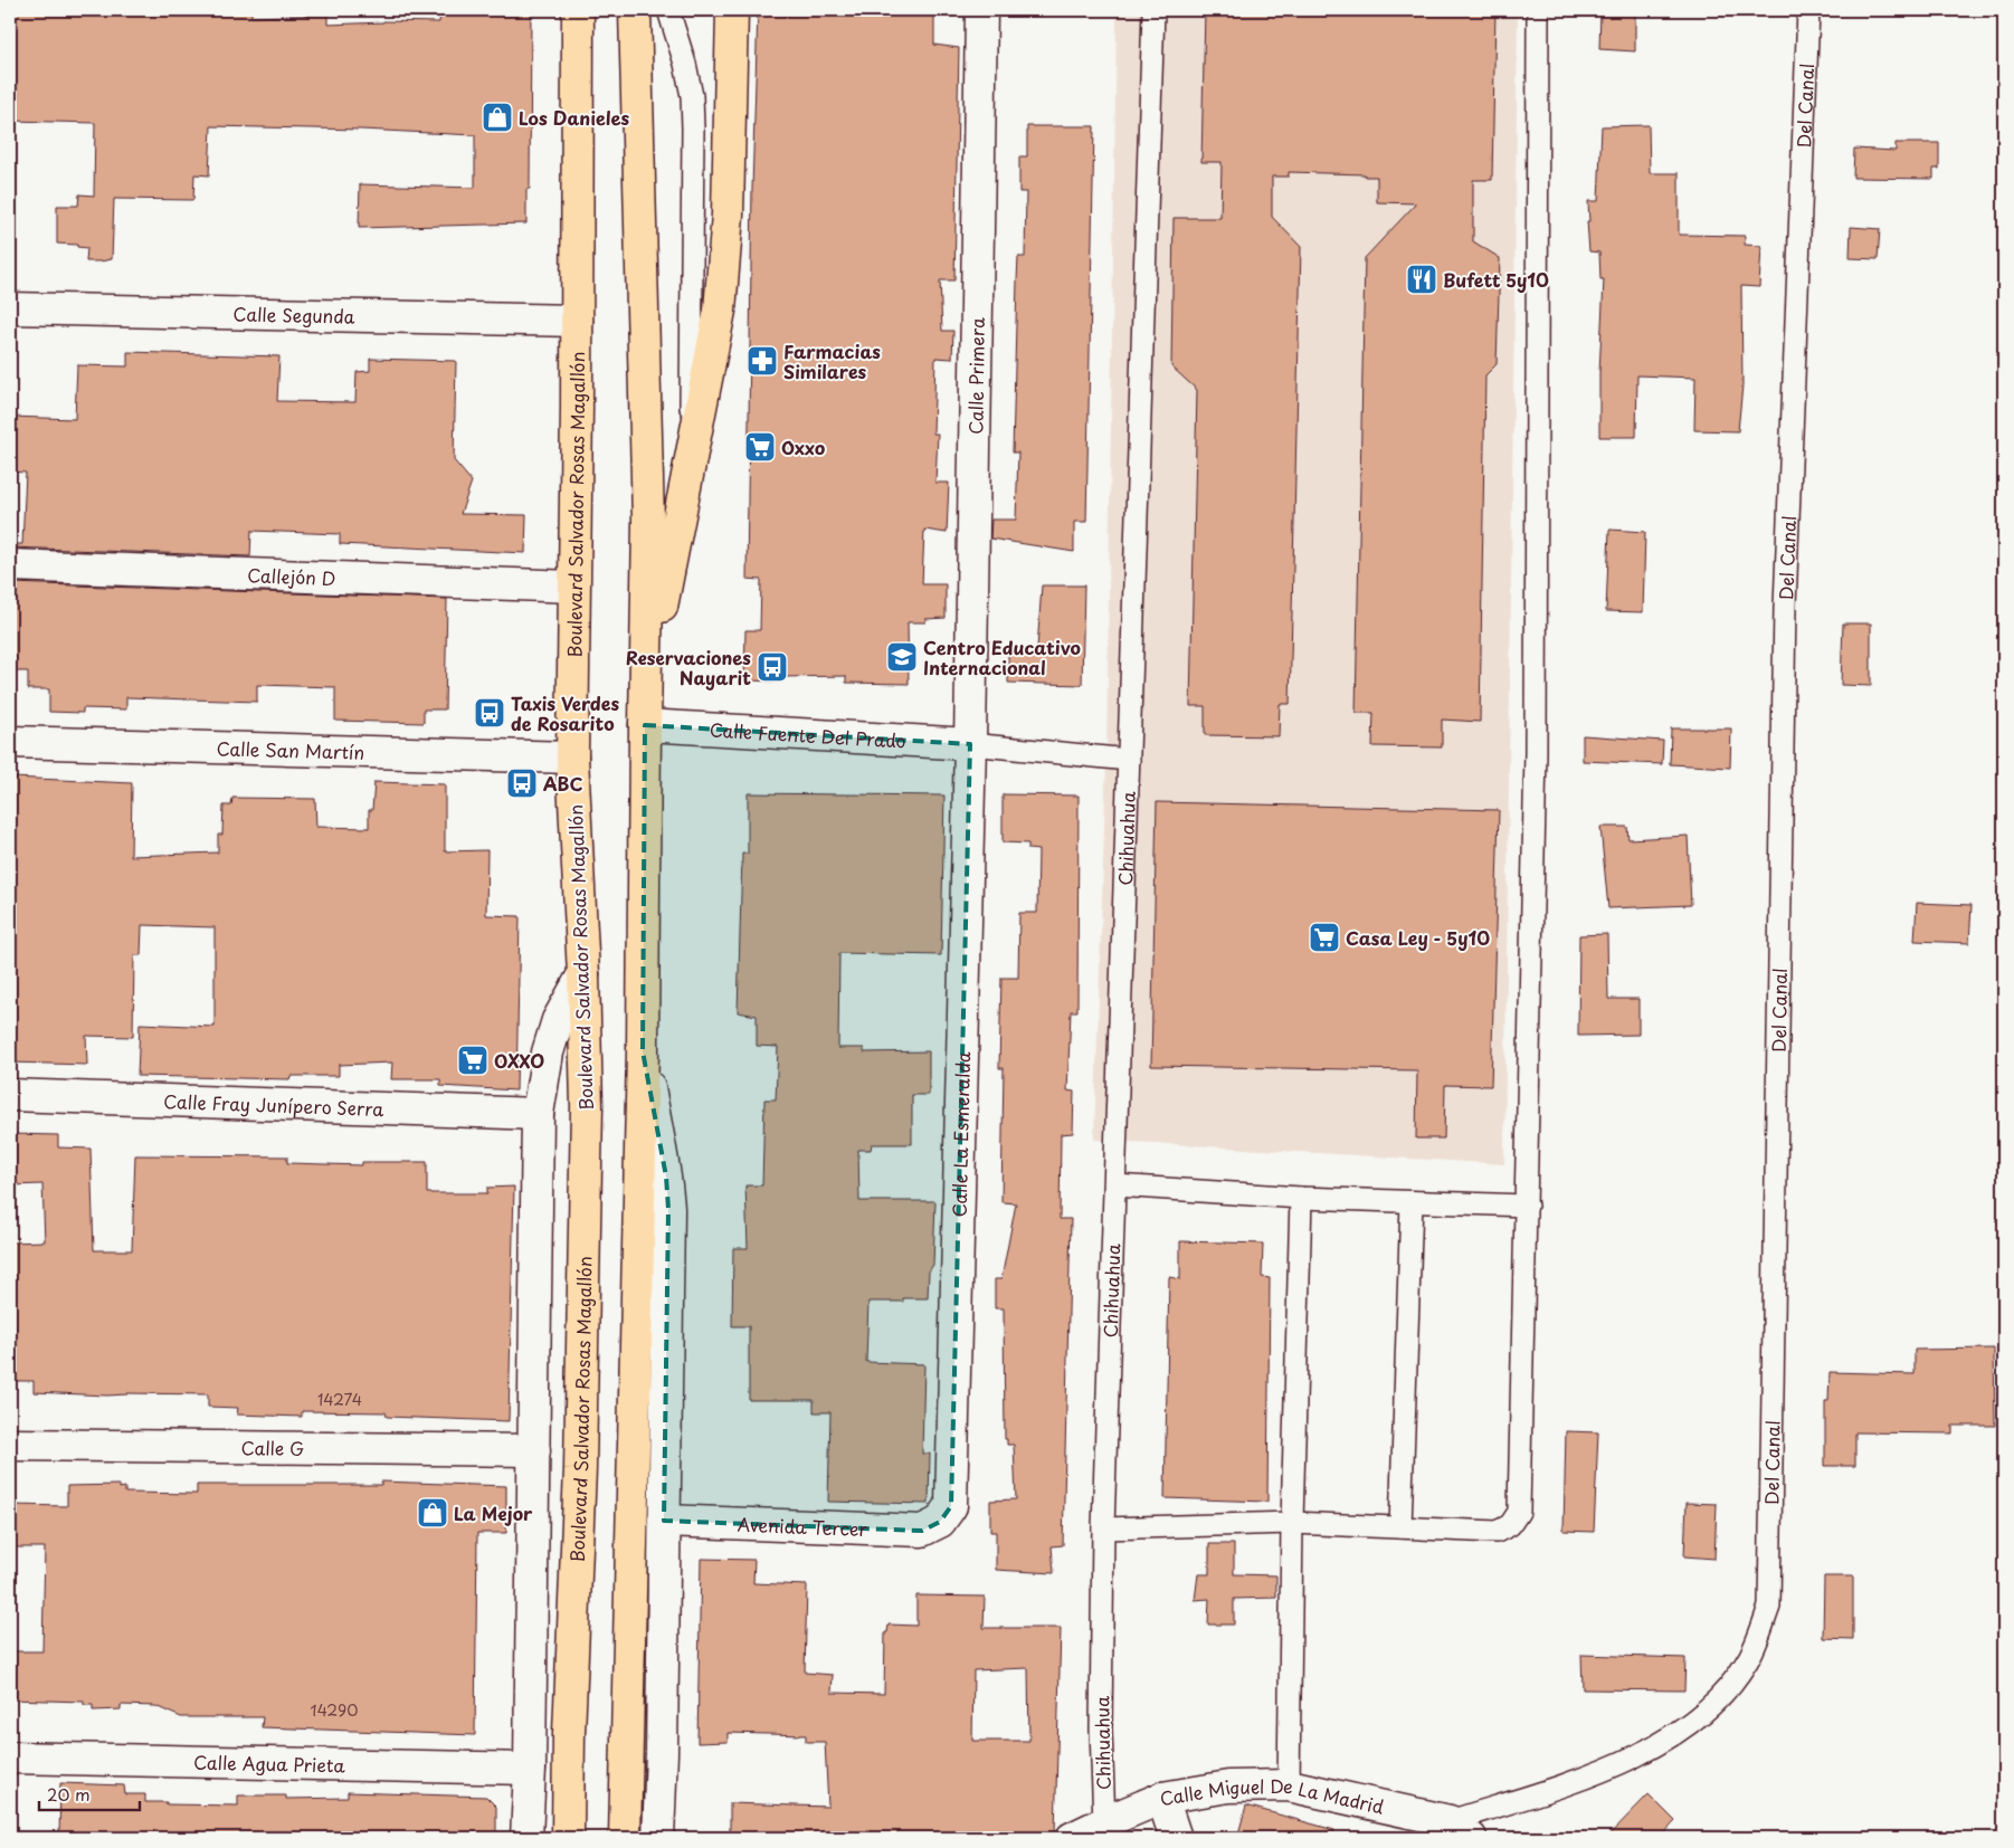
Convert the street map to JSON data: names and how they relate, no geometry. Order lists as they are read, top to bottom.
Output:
{
  "streets": {
    "highway": ["Boulevard Salvador Rosas Magallón"],
    "street": [
      "Calle Segunda",
      "Calle Primera",
      "Callejón D",
      "Calle Fuente Del Prado",
      "Calle San Martín",
      "Calle Fray Junípero Serra",
      "Calle La Esmeralda",
      "Calle G",
      "Avenida Tercer",
      "Calle Agua Prieta",
      "Calle Miguel De La Madrid"
    ],
    "lane": ["Del Canal", "Chihuahua"]
  },
  "crossings": [
    ["Del Canal", "Calle Miguel De La Madrid"],
    ["Calle Segunda", "Boulevard Salvador Rosas Magallón"],
    ["Calle Primera", "Calle Fuente Del Prado"],
    ["Calle Primera", "Calle La Esmeralda"],
    ["Boulevard Salvador Rosas Magallón", "Callejón D"],
    ["Boulevard Salvador Rosas Magallón", "Calle San Martín"],
    ["Calle Fuente Del Prado", "Calle La Esmeralda"],
    ["Chihuahua", "Calle Miguel De La Madrid"],
    ["Calle La Esmeralda", "Avenida Tercer"]
  ],
  "places": {
    "shop": ["Los Danieles", "La Mejor"],
    "restaurant": ["Bufett 5y10"],
    "pharmacy": ["Farmacias Similares"],
    "supermarket": ["Oxxo", "Casa Ley - 5y10", "OXXO"],
    "school or university": ["Centro Educativo Internacional"],
    "bus stop": ["Reservaciones Nayarit", "Taxis Verdes de Rosarito", "ABC"]
  },
  "house_numbers": ["14274", "14290"],
  "scale_bar": "20 m"
}
